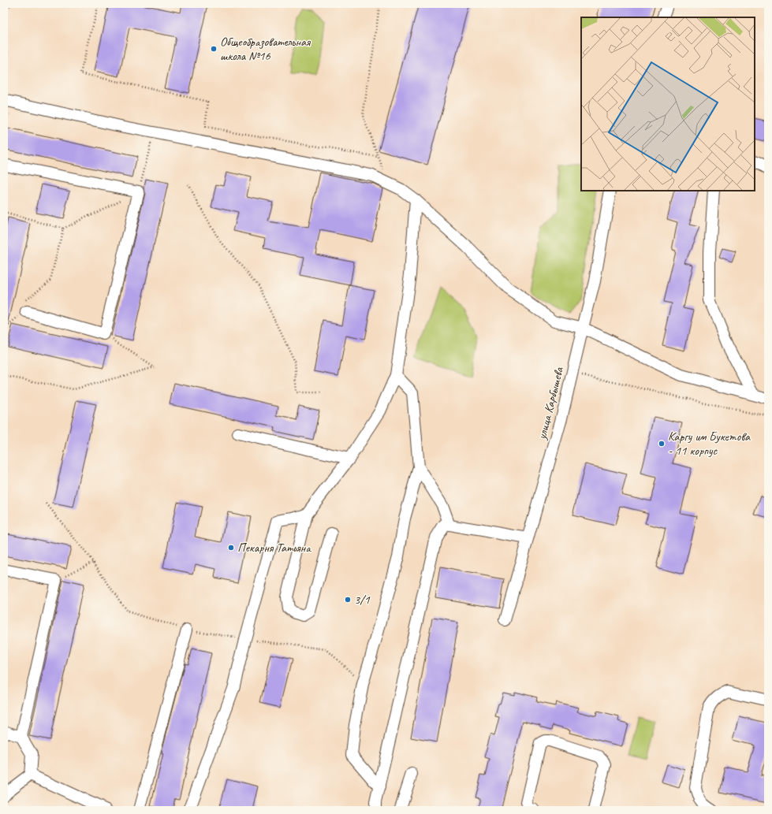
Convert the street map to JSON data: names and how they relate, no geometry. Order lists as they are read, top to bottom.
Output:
{
  "streets": {
    "street": ["улица Карбышева"]
  },
  "places": [
    "Общеобразовательная школа №16",
    "Каргу им Букетова - 11 корпус",
    "Пекарня Татьяна",
    "3/1"
  ]
}
